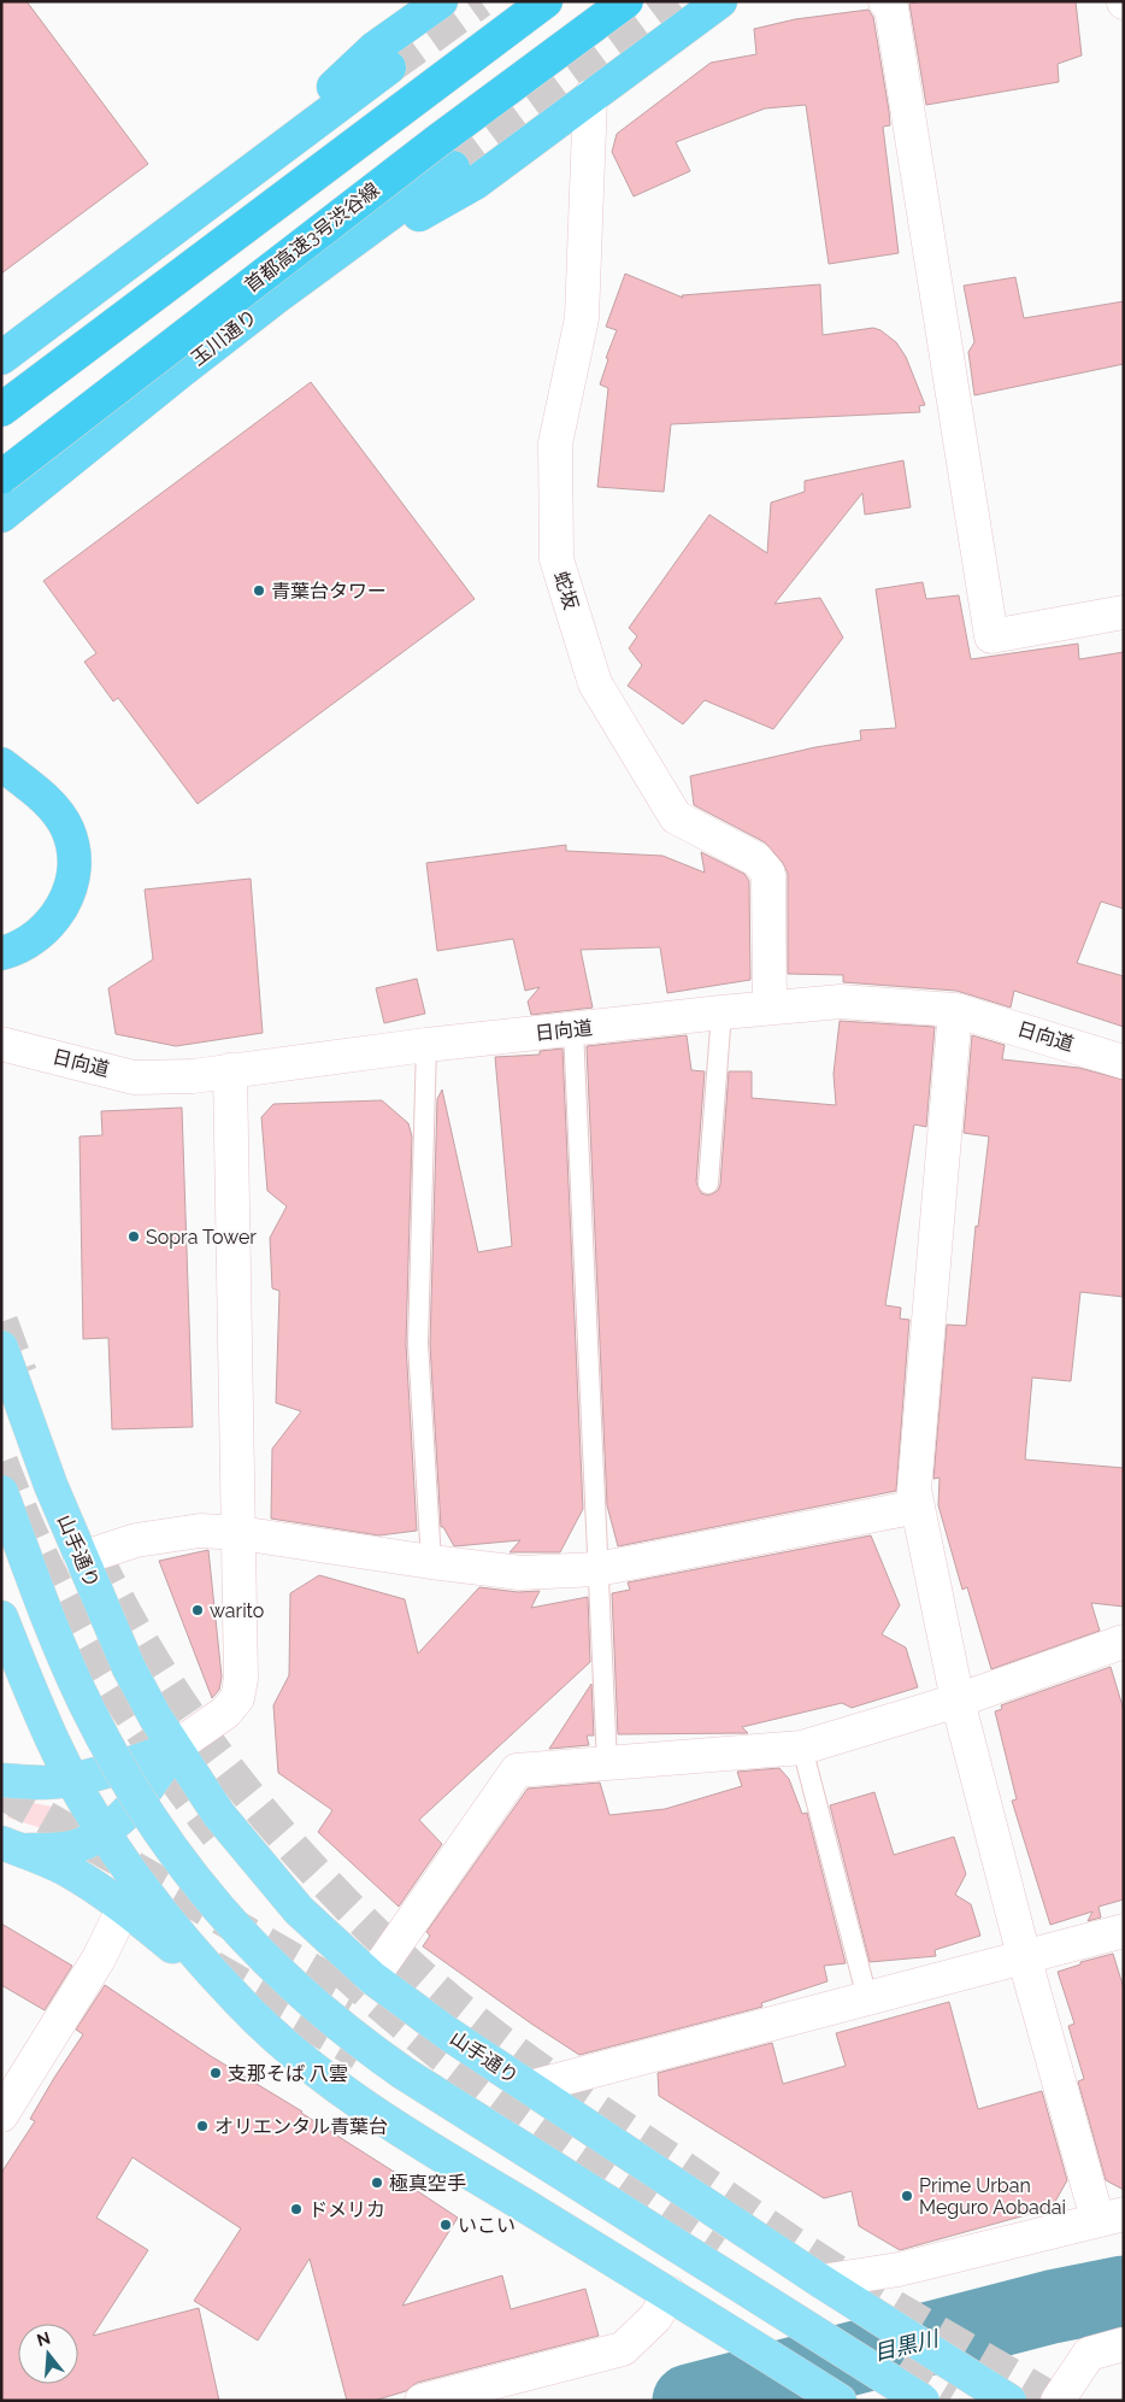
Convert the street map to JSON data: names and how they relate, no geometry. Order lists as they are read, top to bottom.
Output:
{
  "streets": {
    "highway": ["首都高速3号渋谷線", "玉川通り"],
    "main road": ["山手通り"],
    "street": ["蛇坂", "日向道"]
  },
  "crossings": [
    ["蛇坂", "日向道"]
  ],
  "water": ["目黒川"],
  "places": [
    "青葉台タワー",
    "Sopra Tower",
    "warito",
    "支那そば 八雲",
    "オリエンタル青葉台",
    "極真空手",
    "Prime Urban Meguro Aobadai",
    "ドメリカ",
    "いこい"
  ],
  "north": "top"
}
